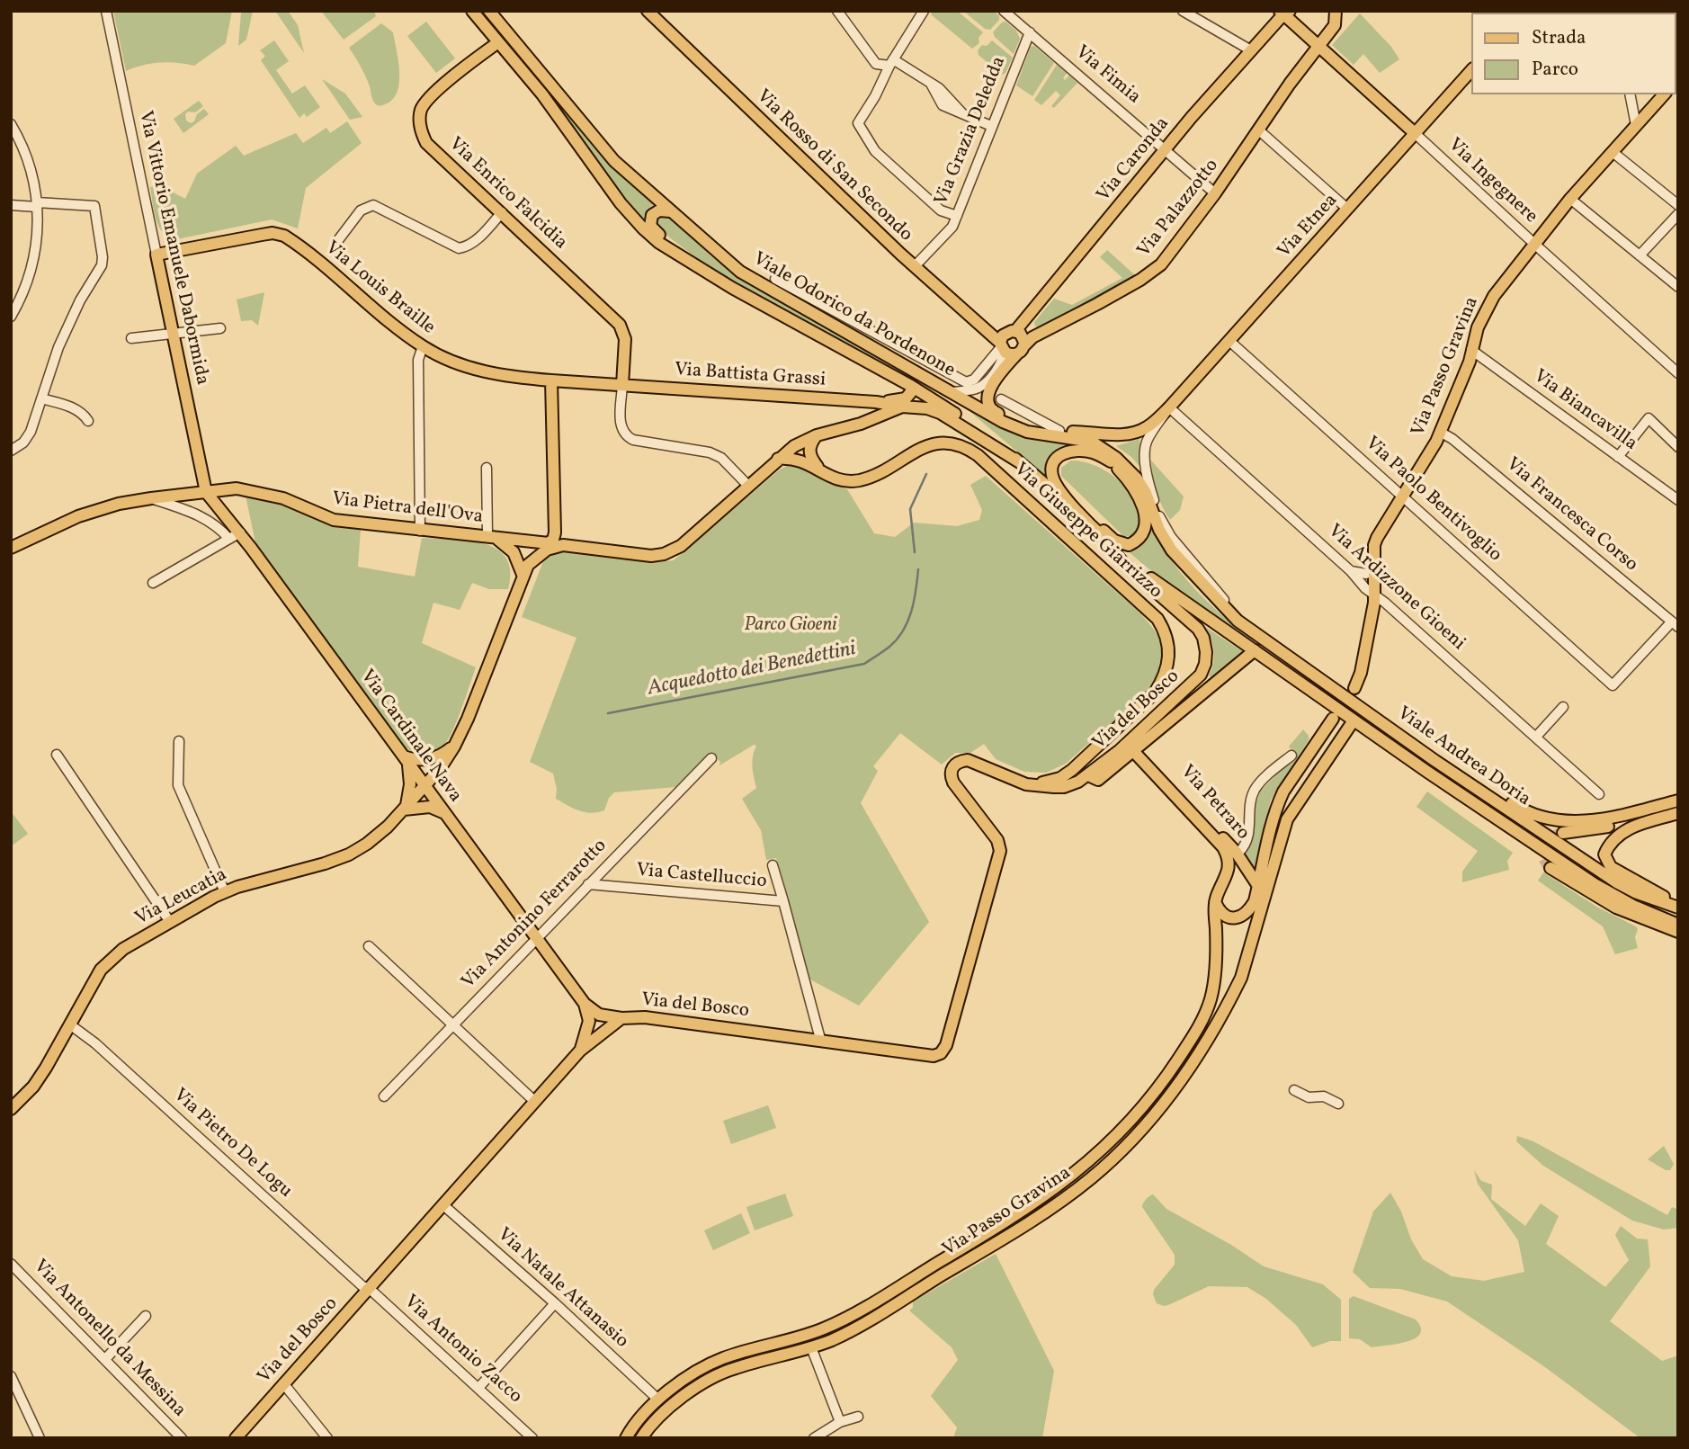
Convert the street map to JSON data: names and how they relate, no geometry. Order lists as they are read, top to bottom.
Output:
{
  "streets": {
    "main road": [
      "Via Caronda",
      "Via Rosso di San Secondo",
      "Via Ingegnere",
      "Via Enrico Falcidia",
      "Via Palazzotto",
      "Via Etnea",
      "Via Vittorio Emanuele Dabormida",
      "Via Louis Braille",
      "Viale Odorico da Pordenone",
      "Via Passo Gravina",
      "Via Battista Grassi",
      "Via Pietra dell'Ova",
      "Via Giuseppe Giarrizzo",
      "Via del Bosco",
      "Via Cardinale Nava",
      "Viale Andrea Doria",
      "Via Petraro",
      "Via Leucatia"
    ],
    "street": [
      "Via Fimia",
      "Via Grazia Deledda",
      "Via Biancavilla",
      "Via Paolo Bentivoglio",
      "Via Francesca Corso",
      "Via Ardizzone Gioeni",
      "Via Castelluccio",
      "Via Antonino Ferrarotto",
      "Via Pietro De Logu",
      "Via Natale Attanasio",
      "Via Antonello da Messina",
      "Via Antonio Zacco"
    ]
  },
  "crossings": [
    ["Via Fimia", "Via Grazia Deledda"],
    ["Via Fimia", "Via Caronda"],
    ["Via Fimia", "Via Palazzotto"],
    ["Via Grazia Deledda", "Via Rosso di San Secondo"],
    ["Via Caronda", "Via Rosso di San Secondo"],
    ["Via Caronda", "Via Ingegnere"],
    ["Via Caronda", "Via Palazzotto"],
    ["Via Rosso di San Secondo", "Via Palazzotto"],
    ["Via Ingegnere", "Via Palazzotto"],
    ["Via Ingegnere", "Via Etnea"],
    ["Via Ingegnere", "Via Passo Gravina"],
    ["Via Enrico Falcidia", "Via Louis Braille"],
    ["Via Enrico Falcidia", "Viale Odorico da Pordenone"],
    ["Via Enrico Falcidia", "Via Battista Grassi"],
    ["Via Palazzotto", "Viale Odorico da Pordenone"],
    ["Via Etnea", "Viale Odorico da Pordenone"],
    ["Via Etnea", "Via Paolo Bentivoglio"],
    ["Via Etnea", "Via Ardizzone Gioeni"],
    ["Via Vittorio Emanuele Dabormida", "Via Louis Braille"],
    ["Via Vittorio Emanuele Dabormida", "Via Pietra dell'Ova"],
    ["Via Vittorio Emanuele Dabormida", "Via Cardinale Nava"],
    ["Via Louis Braille", "Via Battista Grassi"],
    ["Via Passo Gravina", "Via Biancavilla"],
    ["Via Passo Gravina", "Via Paolo Bentivoglio"],
    ["Via Passo Gravina", "Via Francesca Corso"],
    ["Via Passo Gravina", "Via Ardizzone Gioeni"],
    ["Via Passo Gravina", "Viale Andrea Doria"],
    ["Via Passo Gravina", "Via Natale Attanasio"],
    ["Via Paolo Bentivoglio", "Via Francesca Corso"],
    ["Via Pietra dell'Ova", "Via Cardinale Nava"],
    ["Via Giuseppe Giarrizzo", "Via del Bosco"],
    ["Via del Bosco", "Viale Andrea Doria"],
    ["Via del Bosco", "Via Petraro"],
    ["Via del Bosco", "Via Castelluccio"],
    ["Via del Bosco", "Via Pietro De Logu"],
    ["Via del Bosco", "Via Natale Attanasio"],
    ["Via del Bosco", "Via Antonio Zacco"],
    ["Via Cardinale Nava", "Via Leucatia"],
    ["Via Cardinale Nava", "Via Antonino Ferrarotto"],
    ["Via Castelluccio", "Via Antonino Ferrarotto"],
    ["Via Leucatia", "Via Pietro De Logu"],
    ["Via Pietro De Logu", "Via Antonio Zacco"]
  ],
  "water": ["Acquedotto dei Benedettini"],
  "parks": ["Parco Gioeni"],
  "legend": ["Strada", "Parco"]
}
